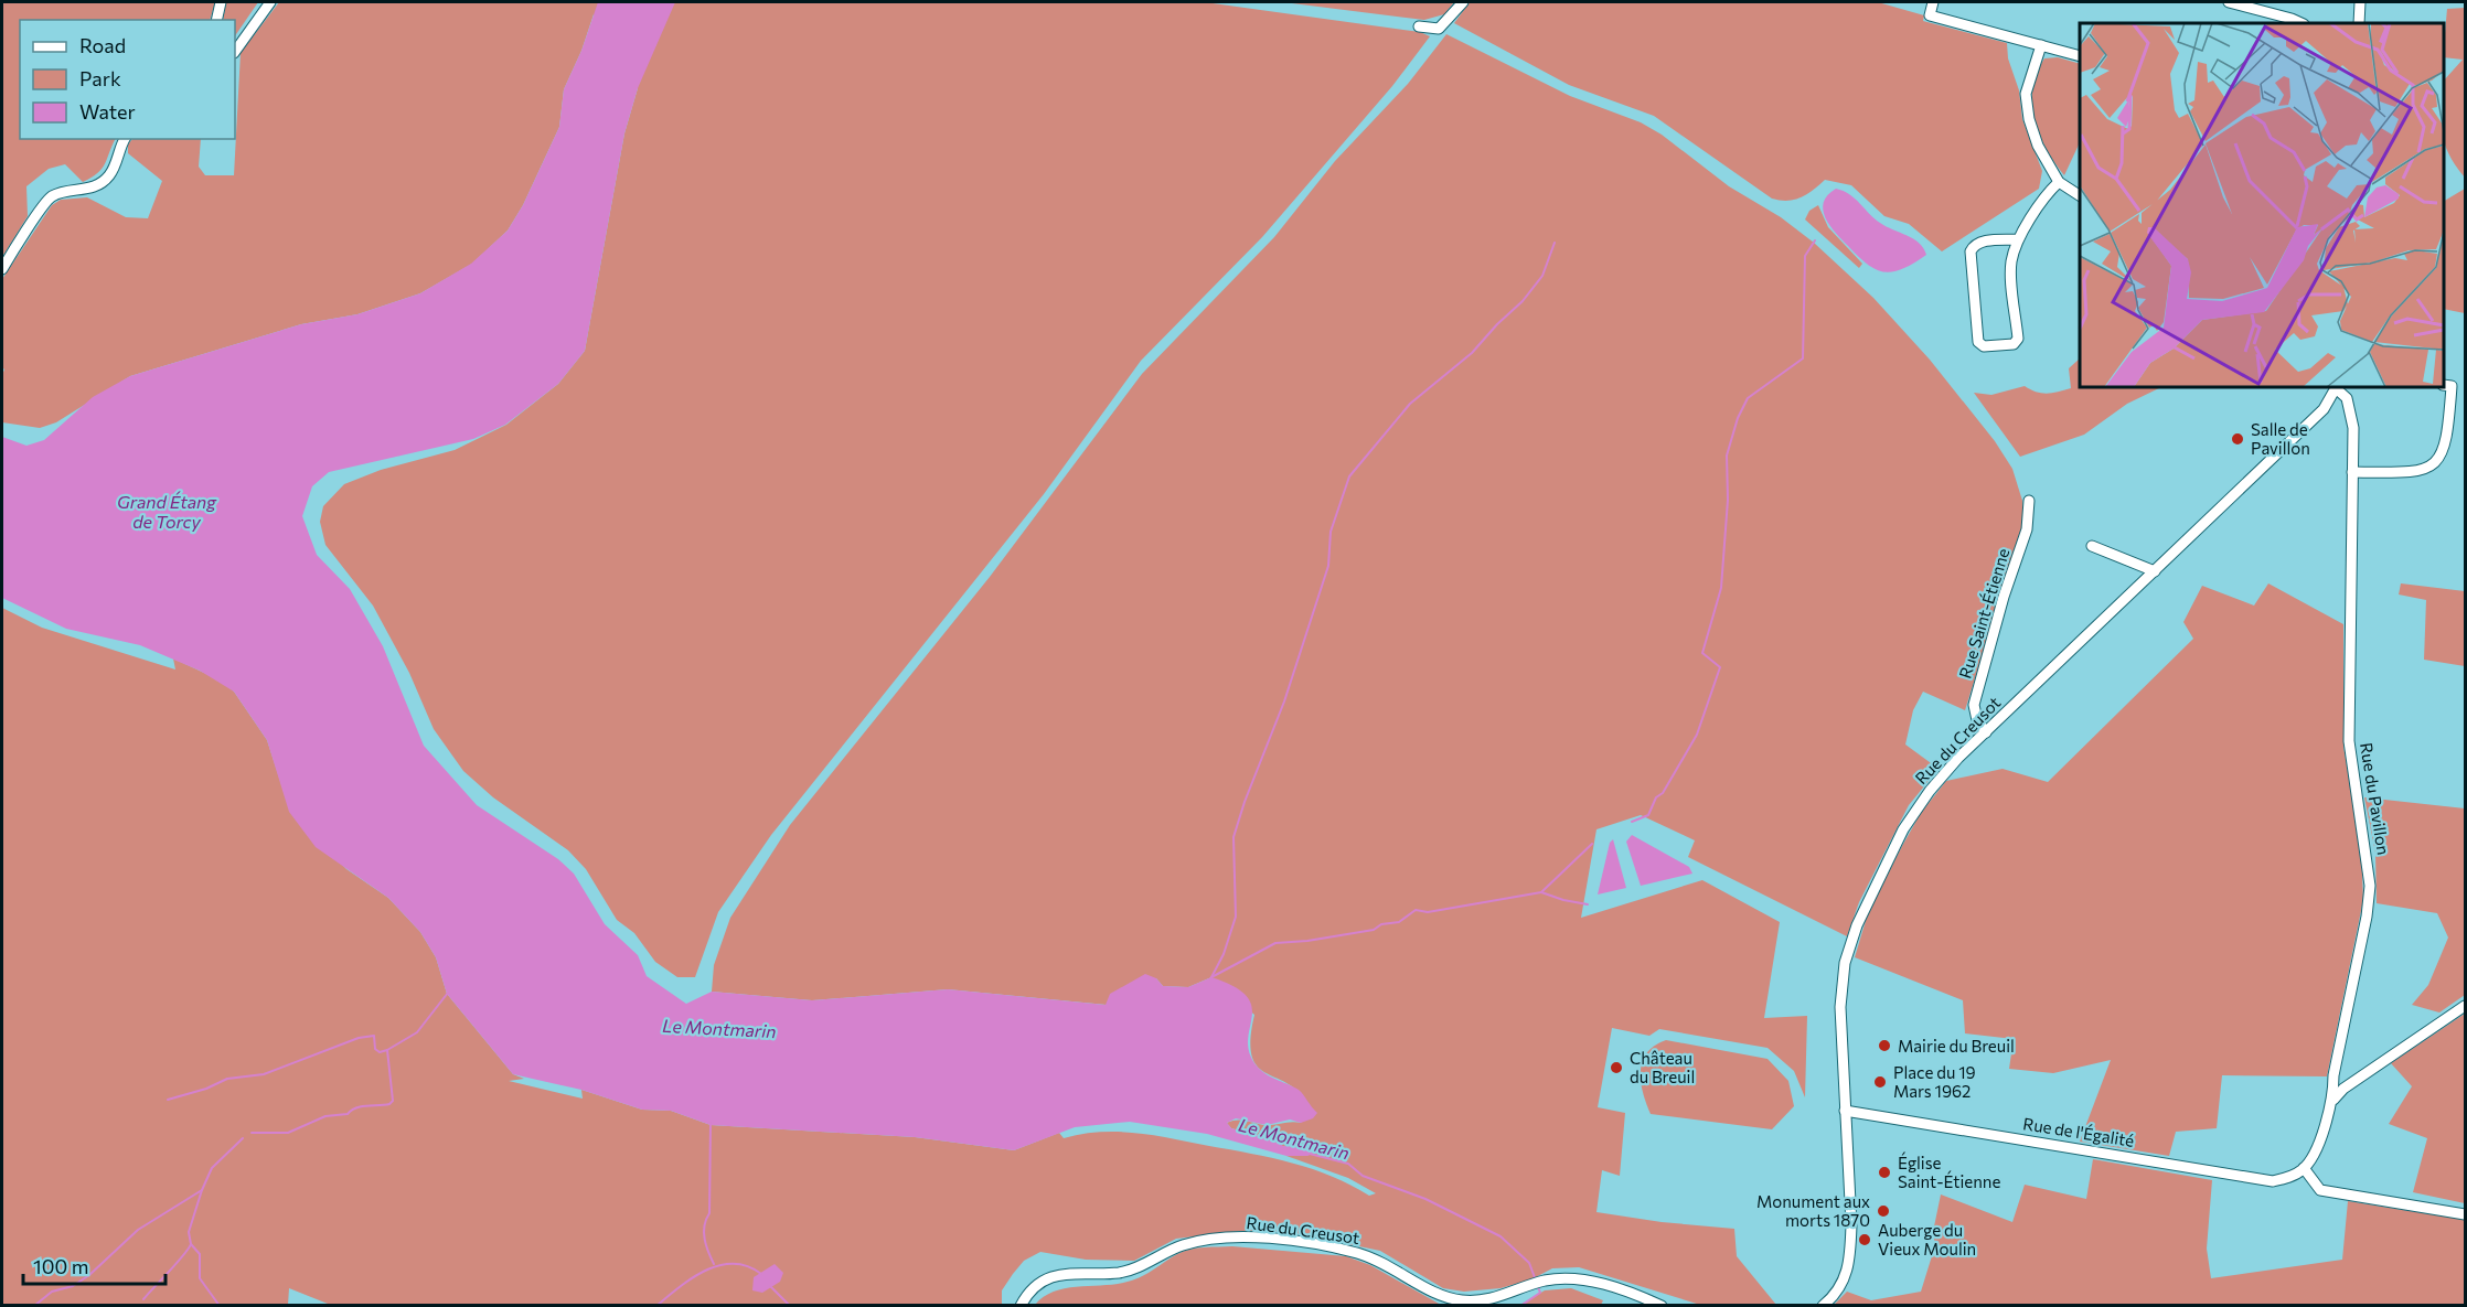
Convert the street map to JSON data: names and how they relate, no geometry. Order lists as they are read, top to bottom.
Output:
{
  "streets": {
    "street": [
      "Rue Saint-Étienne",
      "Rue du Creusot",
      "Rue du Pavillon",
      "Rue de l'Égalité"
    ]
  },
  "crossings": [
    ["Rue Saint-Étienne", "Rue du Creusot"],
    ["Rue du Creusot", "Rue du Pavillon"],
    ["Rue du Creusot", "Rue de l'Égalité"],
    ["Rue du Pavillon", "Rue de l'Égalité"]
  ],
  "water": ["Grand Étang de Torcy", "Le Montmarin"],
  "places": [
    "Salle de Pavillon",
    "Mairie du Breuil",
    "Château du Breuil",
    "Place du 19 Mars 1962",
    "Église Saint-Étienne",
    "Monument aux morts 1870",
    "Auberge du Vieux Moulin"
  ],
  "legend": ["Road", "Park", "Water"],
  "scale_bar": "100 m"
}
